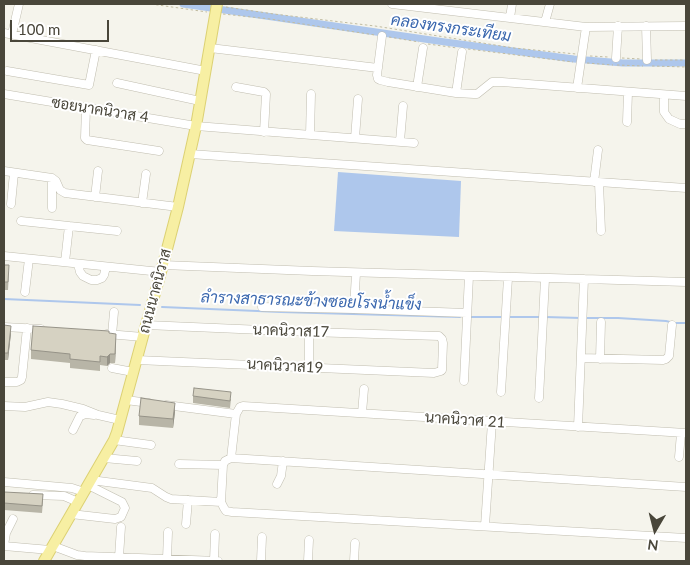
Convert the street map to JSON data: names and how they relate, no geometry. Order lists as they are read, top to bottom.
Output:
{
  "streets": {
    "main road": ["ถนนนาคนิวาส"],
    "street": [
      "ซอยนาคนิวาส 4",
      "นาคนิวาส17",
      "นาคนิวาส19",
      "นาคนิวาศ 21"
    ]
  },
  "crossings": [
    ["ซอยนาคนิวาส 4", "ถนนนาคนิวาส"],
    ["ถนนนาคนิวาส", "นาคนิวาส17"],
    ["ถนนนาคนิวาส", "นาคนิวาส19"],
    ["นาคนิวาส17", "นาคนิวาส19"]
  ],
  "water": ["คลองทรงกระเทียม", "ลำรางสาธารณะข้างซอยโรงน้ำแข็ง"],
  "scale_bar": "100 m",
  "north": "bottom"
}
